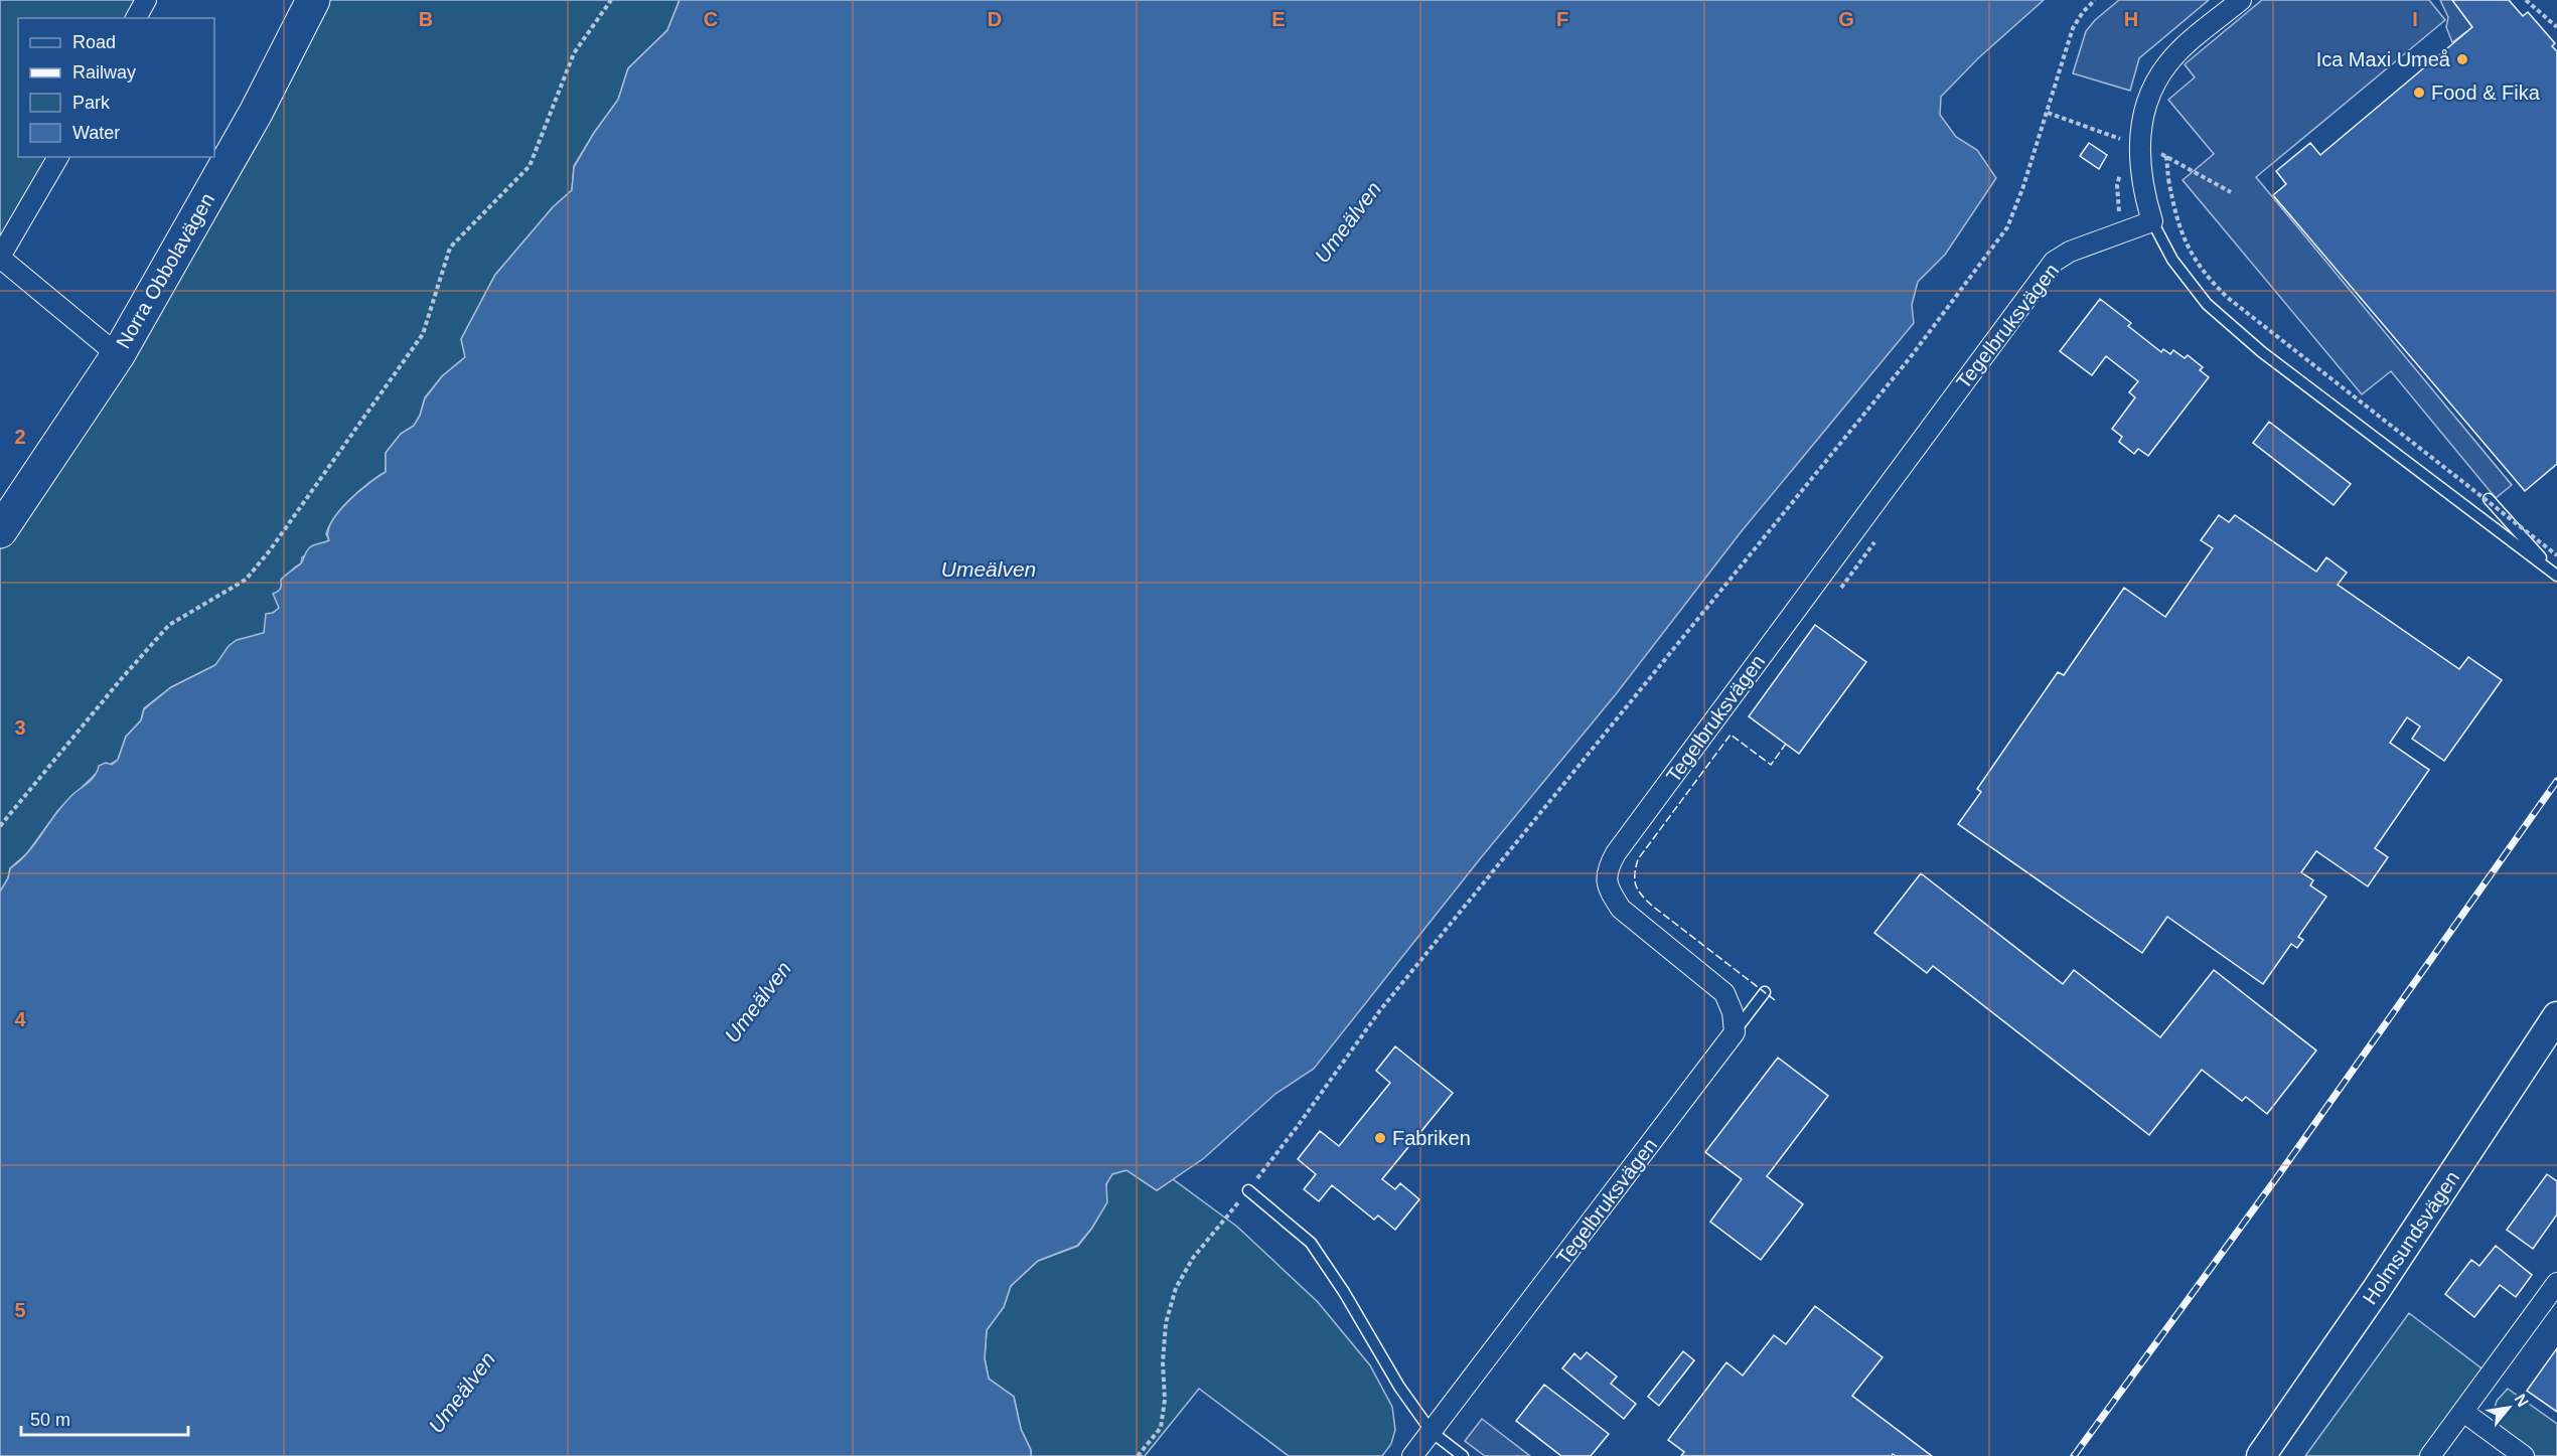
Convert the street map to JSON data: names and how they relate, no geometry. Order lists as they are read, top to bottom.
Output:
{
  "streets": {
    "highway": ["Norra Obbolavägen"],
    "main road": ["Holmsundsvägen"],
    "street": ["Tegelbruksvägen"]
  },
  "water": ["Umeälven"],
  "places": ["Ica Maxi Umeå", "Food & Fika", "Fabriken"],
  "legend": [
    "Road",
    "Railway",
    "Park",
    "Water"
  ],
  "scale_bar": "50 m",
  "north": "top right",
  "grid": {
    "columns": [
      "B",
      "C",
      "D",
      "E",
      "F",
      "G",
      "H",
      "I"
    ],
    "rows": [
      "2",
      "3",
      "4",
      "5"
    ]
  }
}
